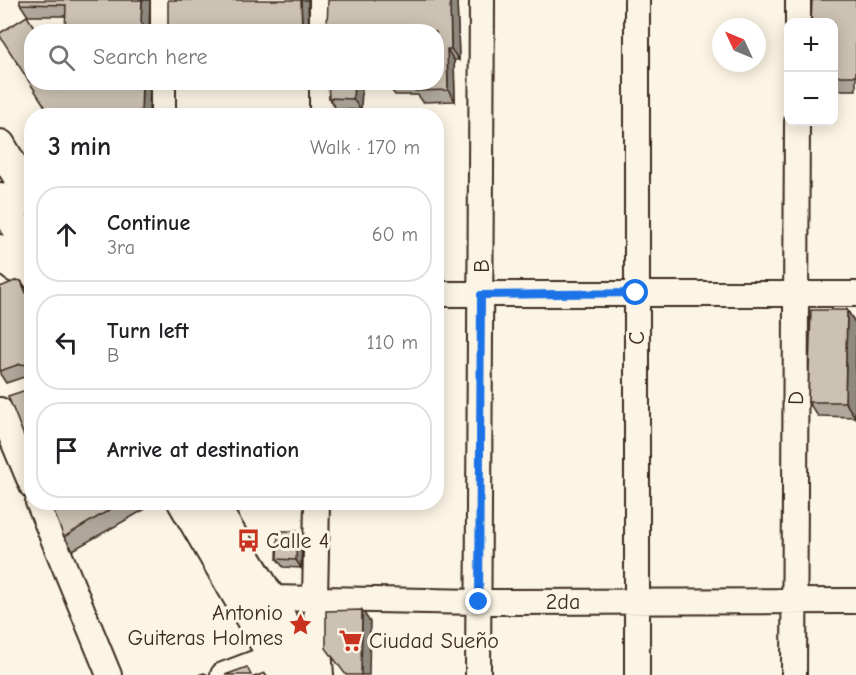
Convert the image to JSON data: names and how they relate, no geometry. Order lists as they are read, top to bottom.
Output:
{
  "streets": {
    "street": [
      "B",
      "C",
      "D",
      "2da"
    ]
  },
  "crossings": [
    ["B", "2da"],
    ["C", "2da"],
    ["D", "2da"]
  ],
  "places": {
    "bus stop": ["Calle 4"],
    "place": ["Antonio Guiteras Holmes"],
    "supermarket": ["Ciudad Sueño"]
  },
  "north": "top left",
  "page": {
    "map_buttons": ["+", "−"],
    "search": "Search here",
    "heading": ["3 min", "Walk · 170 m"],
    "list": [
      ["Continue", "3ra", "60 m"],
      ["Turn left", "B", "110 m"],
      "Arrive at destination"
    ]
  }
}
